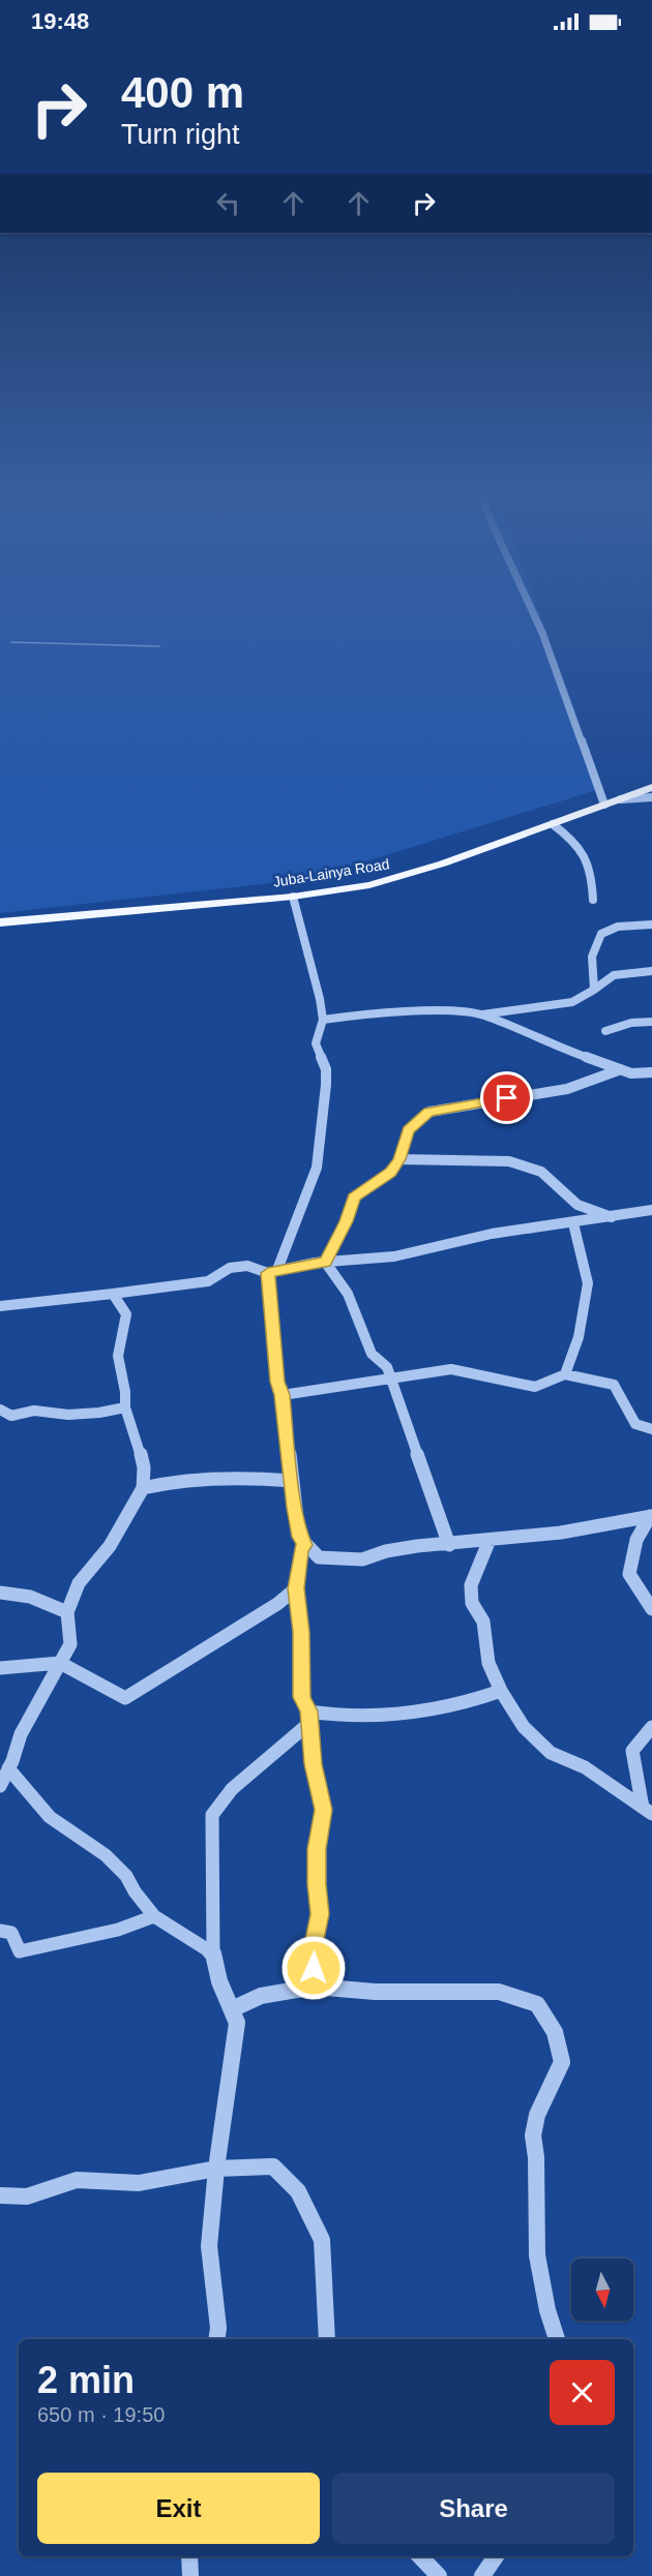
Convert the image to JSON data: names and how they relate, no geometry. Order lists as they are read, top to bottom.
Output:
{
  "streets": {
    "main road": ["Juba-Lainya Road"]
  },
  "north": "bottom",
  "page": {
    "status": "19:48",
    "turn": ["400 m", "Turn right"],
    "heading": ["2 min", "650 m · 19:50"],
    "buttons": ["Exit", "Share"]
  }
}
